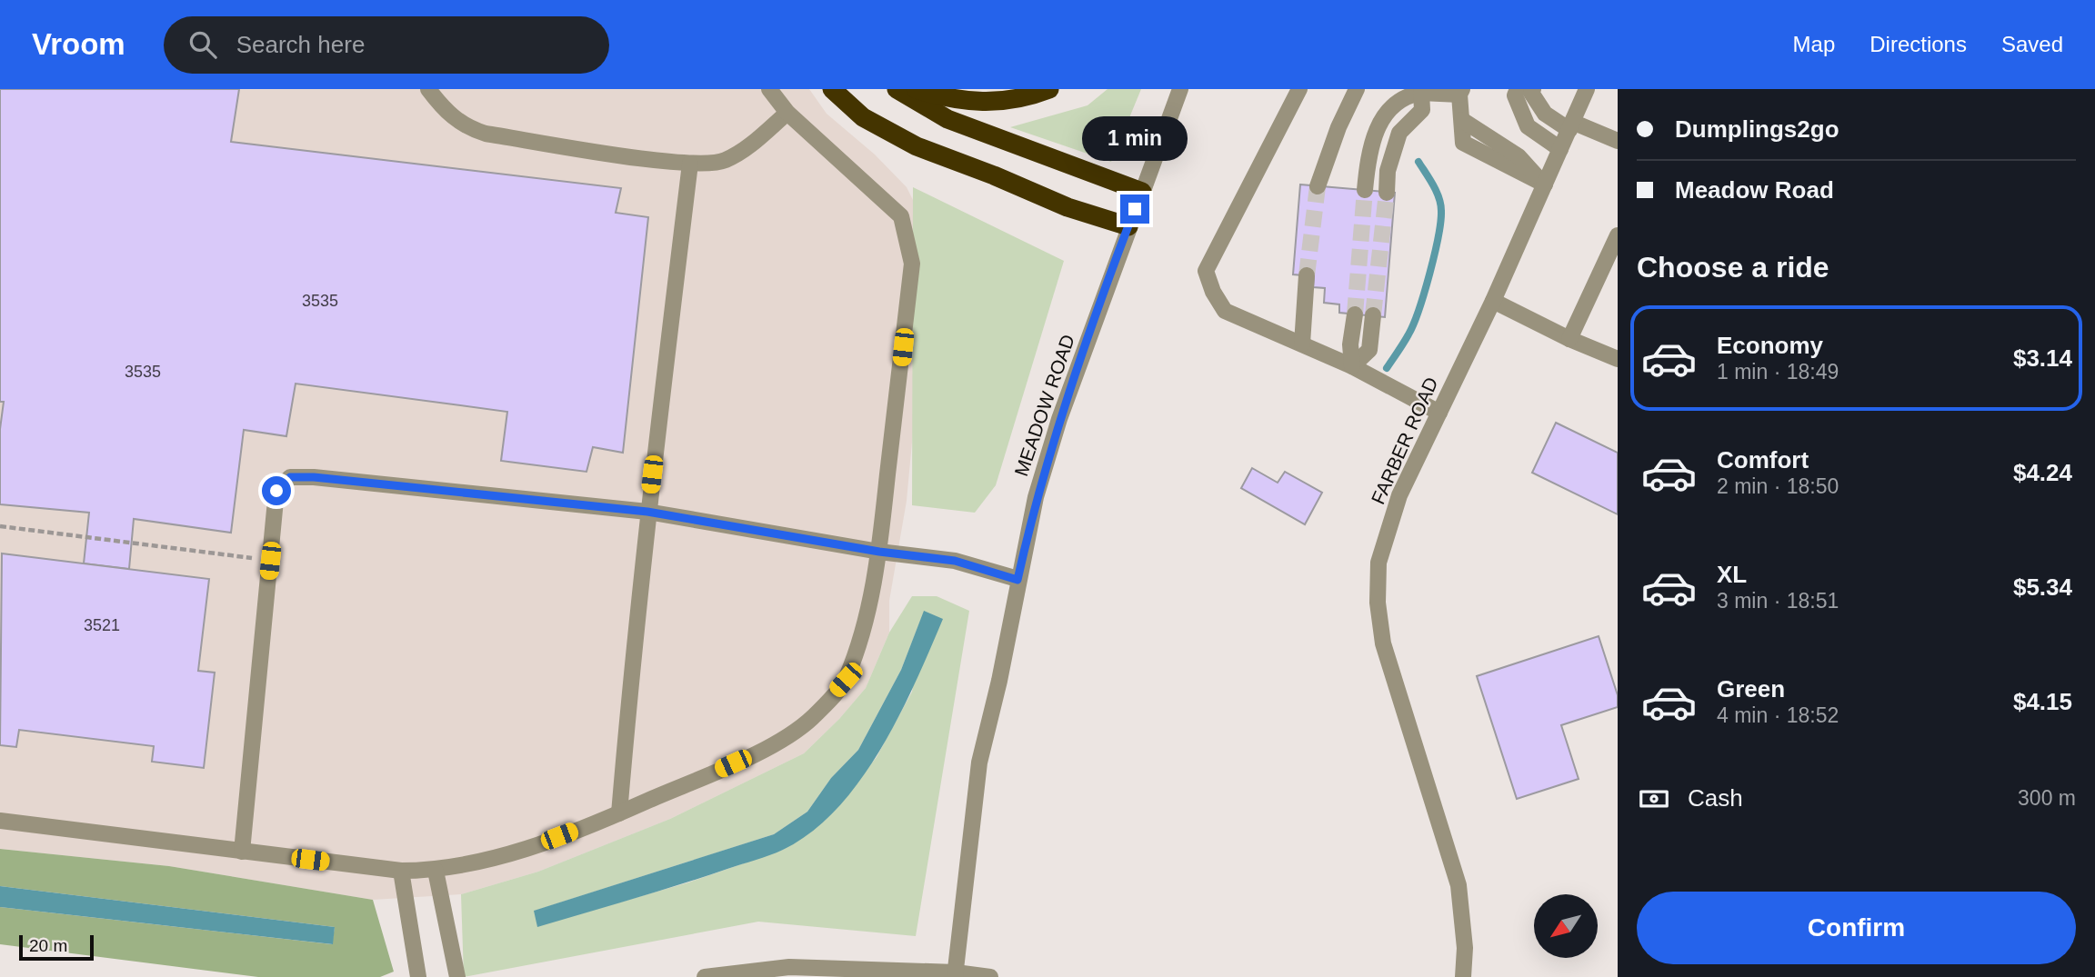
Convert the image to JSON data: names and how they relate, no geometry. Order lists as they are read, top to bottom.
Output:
{
  "streets": {
    "street": ["MEADOW ROAD", "FARBER ROAD"]
  },
  "house_numbers": ["3535", "3535", "3521"],
  "scale_bar": "20 m",
  "north": "bottom left",
  "page": {
    "header": "Vroom",
    "search": "Search here",
    "nav": ["Map", "Directions", "Saved"],
    "banner": ["Dumplings2go", "Meadow Road"],
    "bubble": "1 min",
    "heading": "Choose a ride",
    "list": [
      {
        "name": "Economy",
        "note": "1 min · 18:49",
        "value": "$3.14"
      },
      {
        "name": "Comfort",
        "note": "2 min · 18:50",
        "value": "$4.24"
      },
      {
        "name": "XL",
        "note": "3 min · 18:51",
        "value": "$5.34"
      },
      {
        "name": "Green",
        "note": "4 min · 18:52",
        "value": "$4.15"
      }
    ],
    "pay": ["Cash", "300 m"],
    "buttons": "Confirm",
    "scale": "20 m"
  }
}
